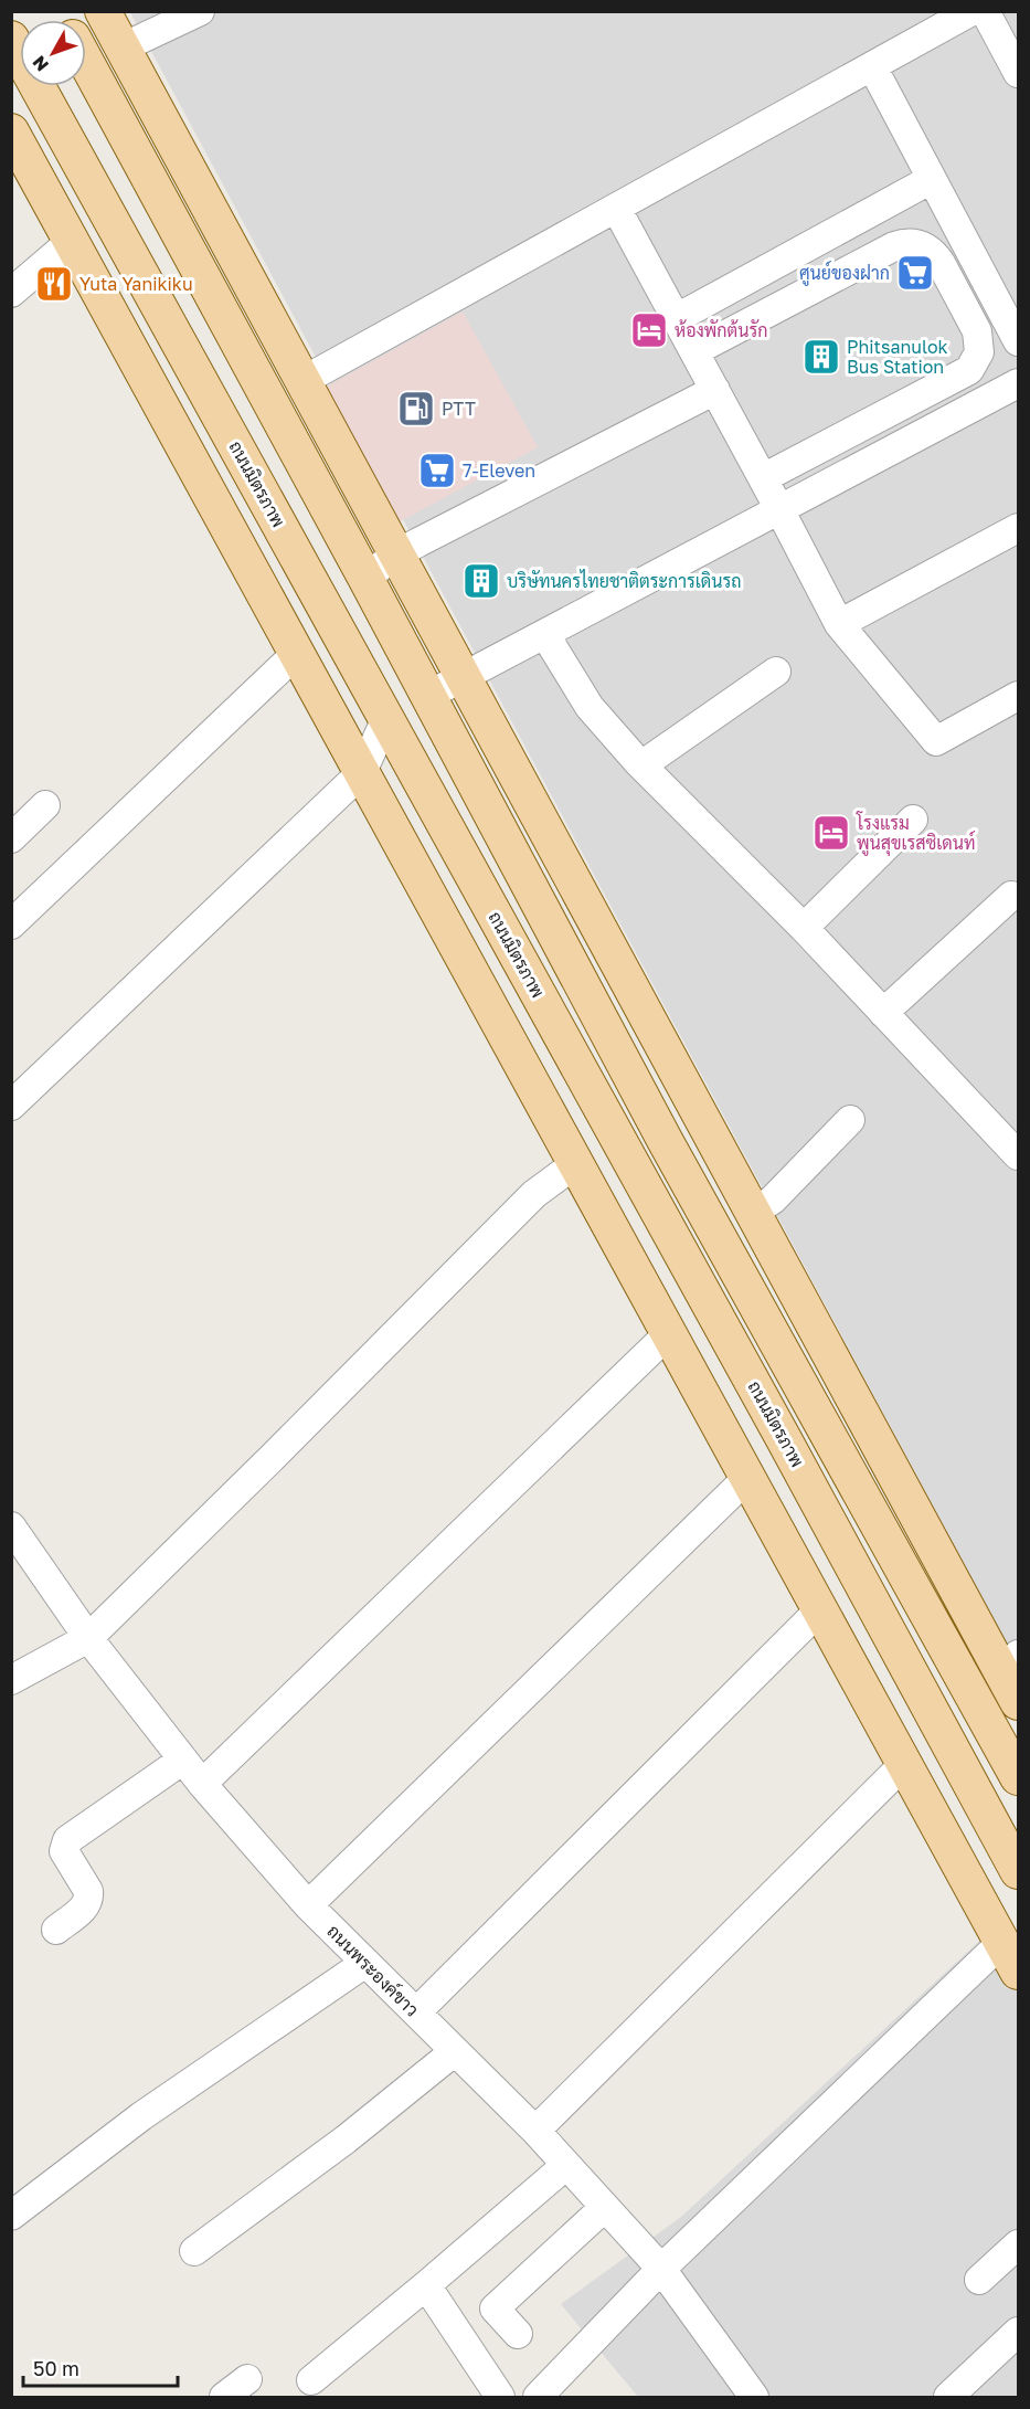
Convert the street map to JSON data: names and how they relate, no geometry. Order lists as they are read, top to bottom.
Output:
{
  "streets": {
    "main road": ["ถนนมิตรภาพ"],
    "street": ["ถนนพระองค์ขาว"]
  },
  "places": {
    "supermarket": ["ศูนย์ของฝาก", "7-Eleven"],
    "restaurant": ["Yuta Yanikiku"],
    "hotel": ["ห้องพักต้นรัก", "โรงแรม พูนสุขเรสซิเดนท์"],
    "building": ["Phitsanulok Bus Station", "บริษัทนครไทยชาติตระการเดินรถ"],
    "fuel station": ["PTT"]
  },
  "scale_bar": "50 m",
  "north": "bottom left"
}
